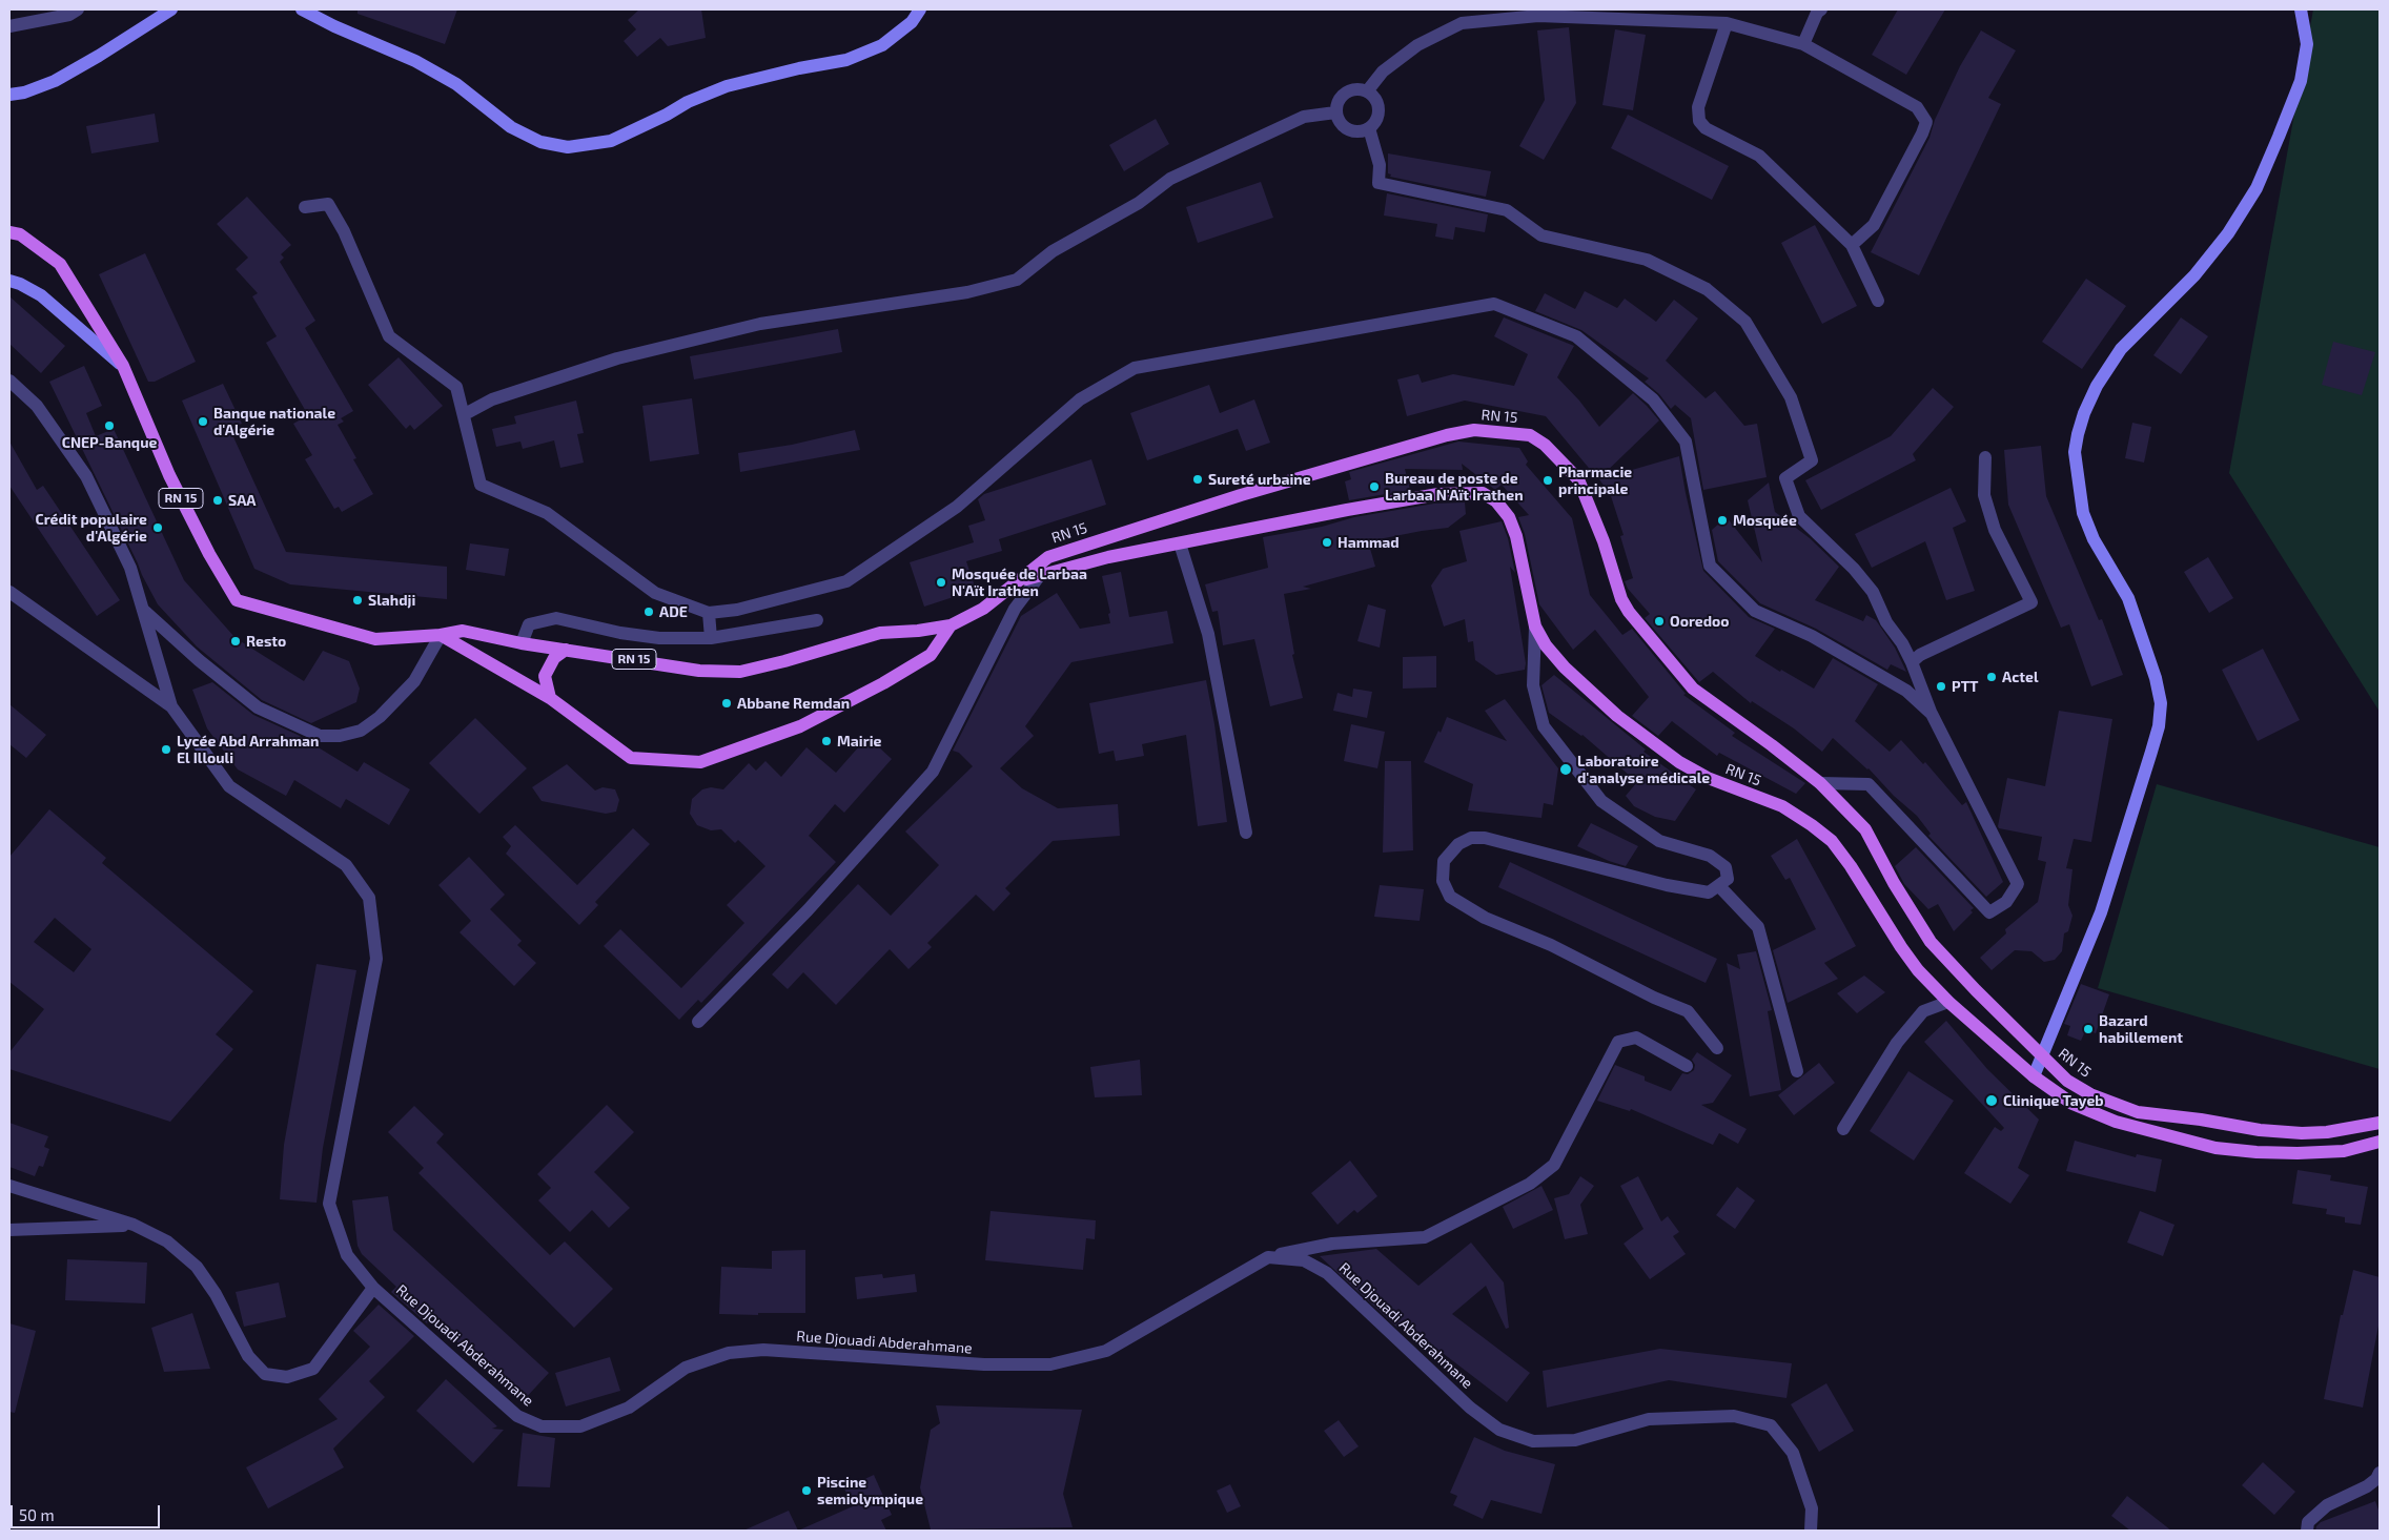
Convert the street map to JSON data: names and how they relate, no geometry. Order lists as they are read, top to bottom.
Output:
{
  "streets": {
    "main road": ["RN 15"],
    "street": ["Rue Djouadi Abderahmane"]
  },
  "places": [
    "Banque nationale d'Algérie",
    "CNEP-Banque",
    "Sureté urbaine",
    "Pharmacie principale",
    "Bureau de poste de Larbaa N'Aït Irathen",
    "SAA",
    "Mosquée",
    "Crédit populaire d'Algérie",
    "Hammad",
    "Mosquée de Larbaa N'Aït Irathen",
    "Slahdji",
    "ADE",
    "Ooredoo",
    "Resto",
    "Actel",
    "PTT",
    "Abbane Remdan",
    "Mairie",
    "Lycée Abd Arrahman El Illouli",
    "Laboratoire d'analyse médicale",
    "Bazard habillement",
    "Clinique Tayeb",
    "Piscine semiolympique"
  ],
  "scale_bar": "50 m"
}
